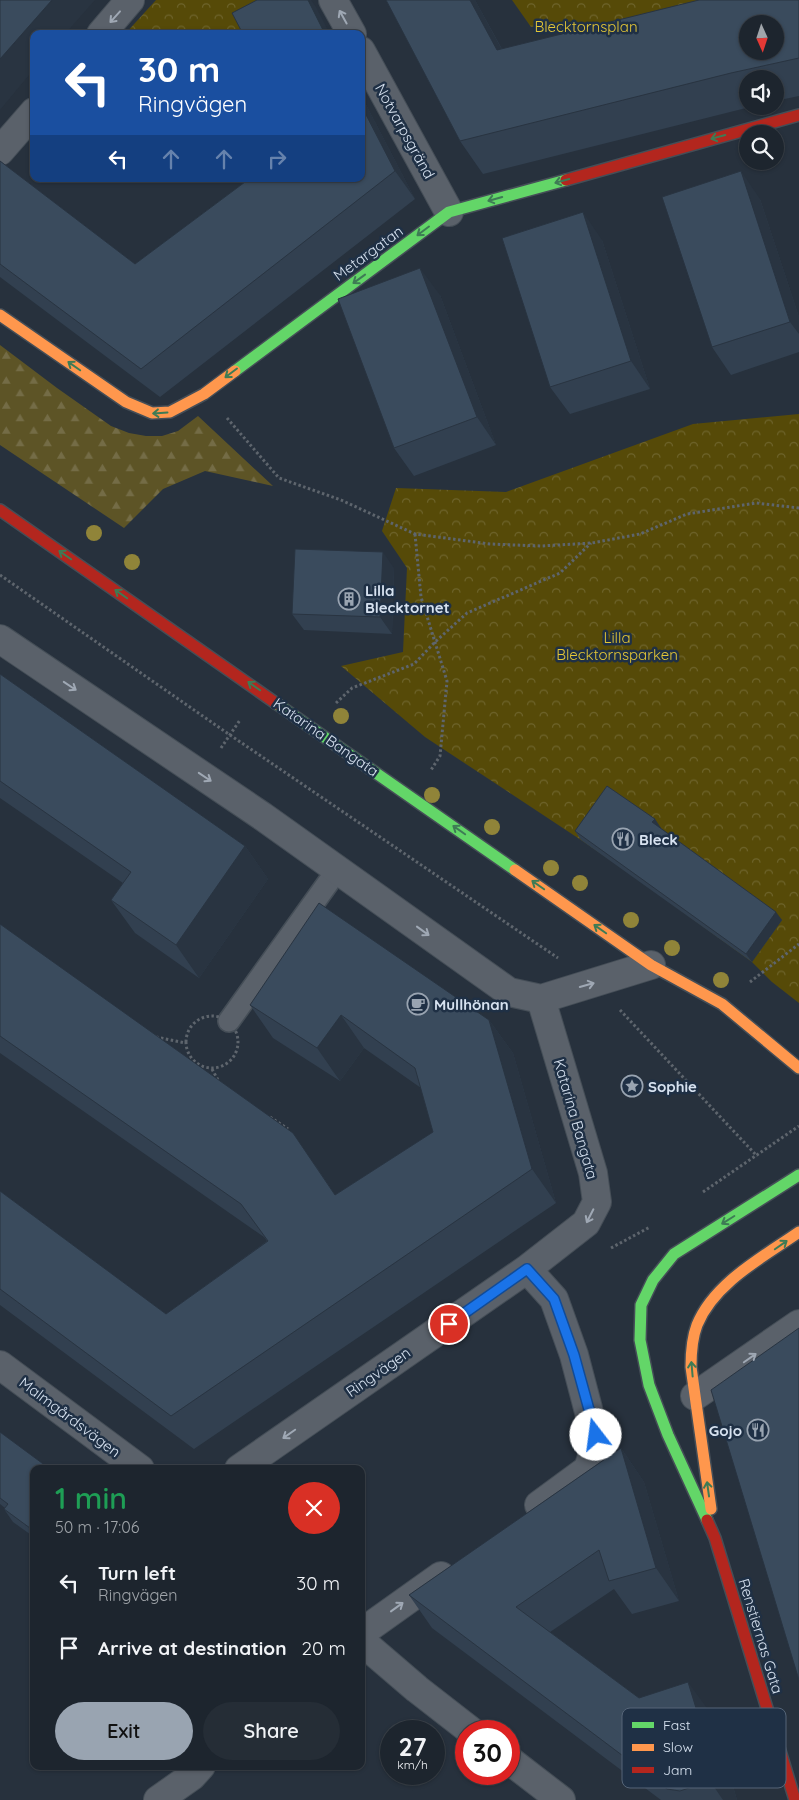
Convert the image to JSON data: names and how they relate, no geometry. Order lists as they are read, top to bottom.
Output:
{
  "streets": {
    "street": [
      "Notvarpsgränd",
      "Metargatan",
      "Katarina Bangata",
      "Ringvägen",
      "Malmgårdsvägen",
      "Renstiernas Gata"
    ]
  },
  "crossings": [
    ["Notvarpsgränd", "Metargatan"],
    ["Katarina Bangata", "Ringvägen"]
  ],
  "one_way": ["Metargatan"],
  "parks": ["Blecktornsplan", "Lilla Blecktornsparken"],
  "places": {
    "building": ["Lilla Blecktornet"],
    "restaurant": ["Bleck", "Gojo"],
    "cafe": ["Mullhönan"],
    "place": ["Sophie"]
  },
  "legend": ["Fast", "Slow", "Jam"],
  "north": "bottom",
  "page": {
    "turn": ["30 m", "Ringvägen"],
    "heading": ["1 min", "50 m · 17:06"],
    "list": [
      {
        "name": "Turn left",
        "note": "Ringvägen",
        "value": "30 m"
      },
      {
        "name": "Arrive at destination",
        "value": "20 m"
      }
    ],
    "buttons": ["Exit", "Share"],
    "speed": "27 km/h",
    "limit": "30"
  }
}
